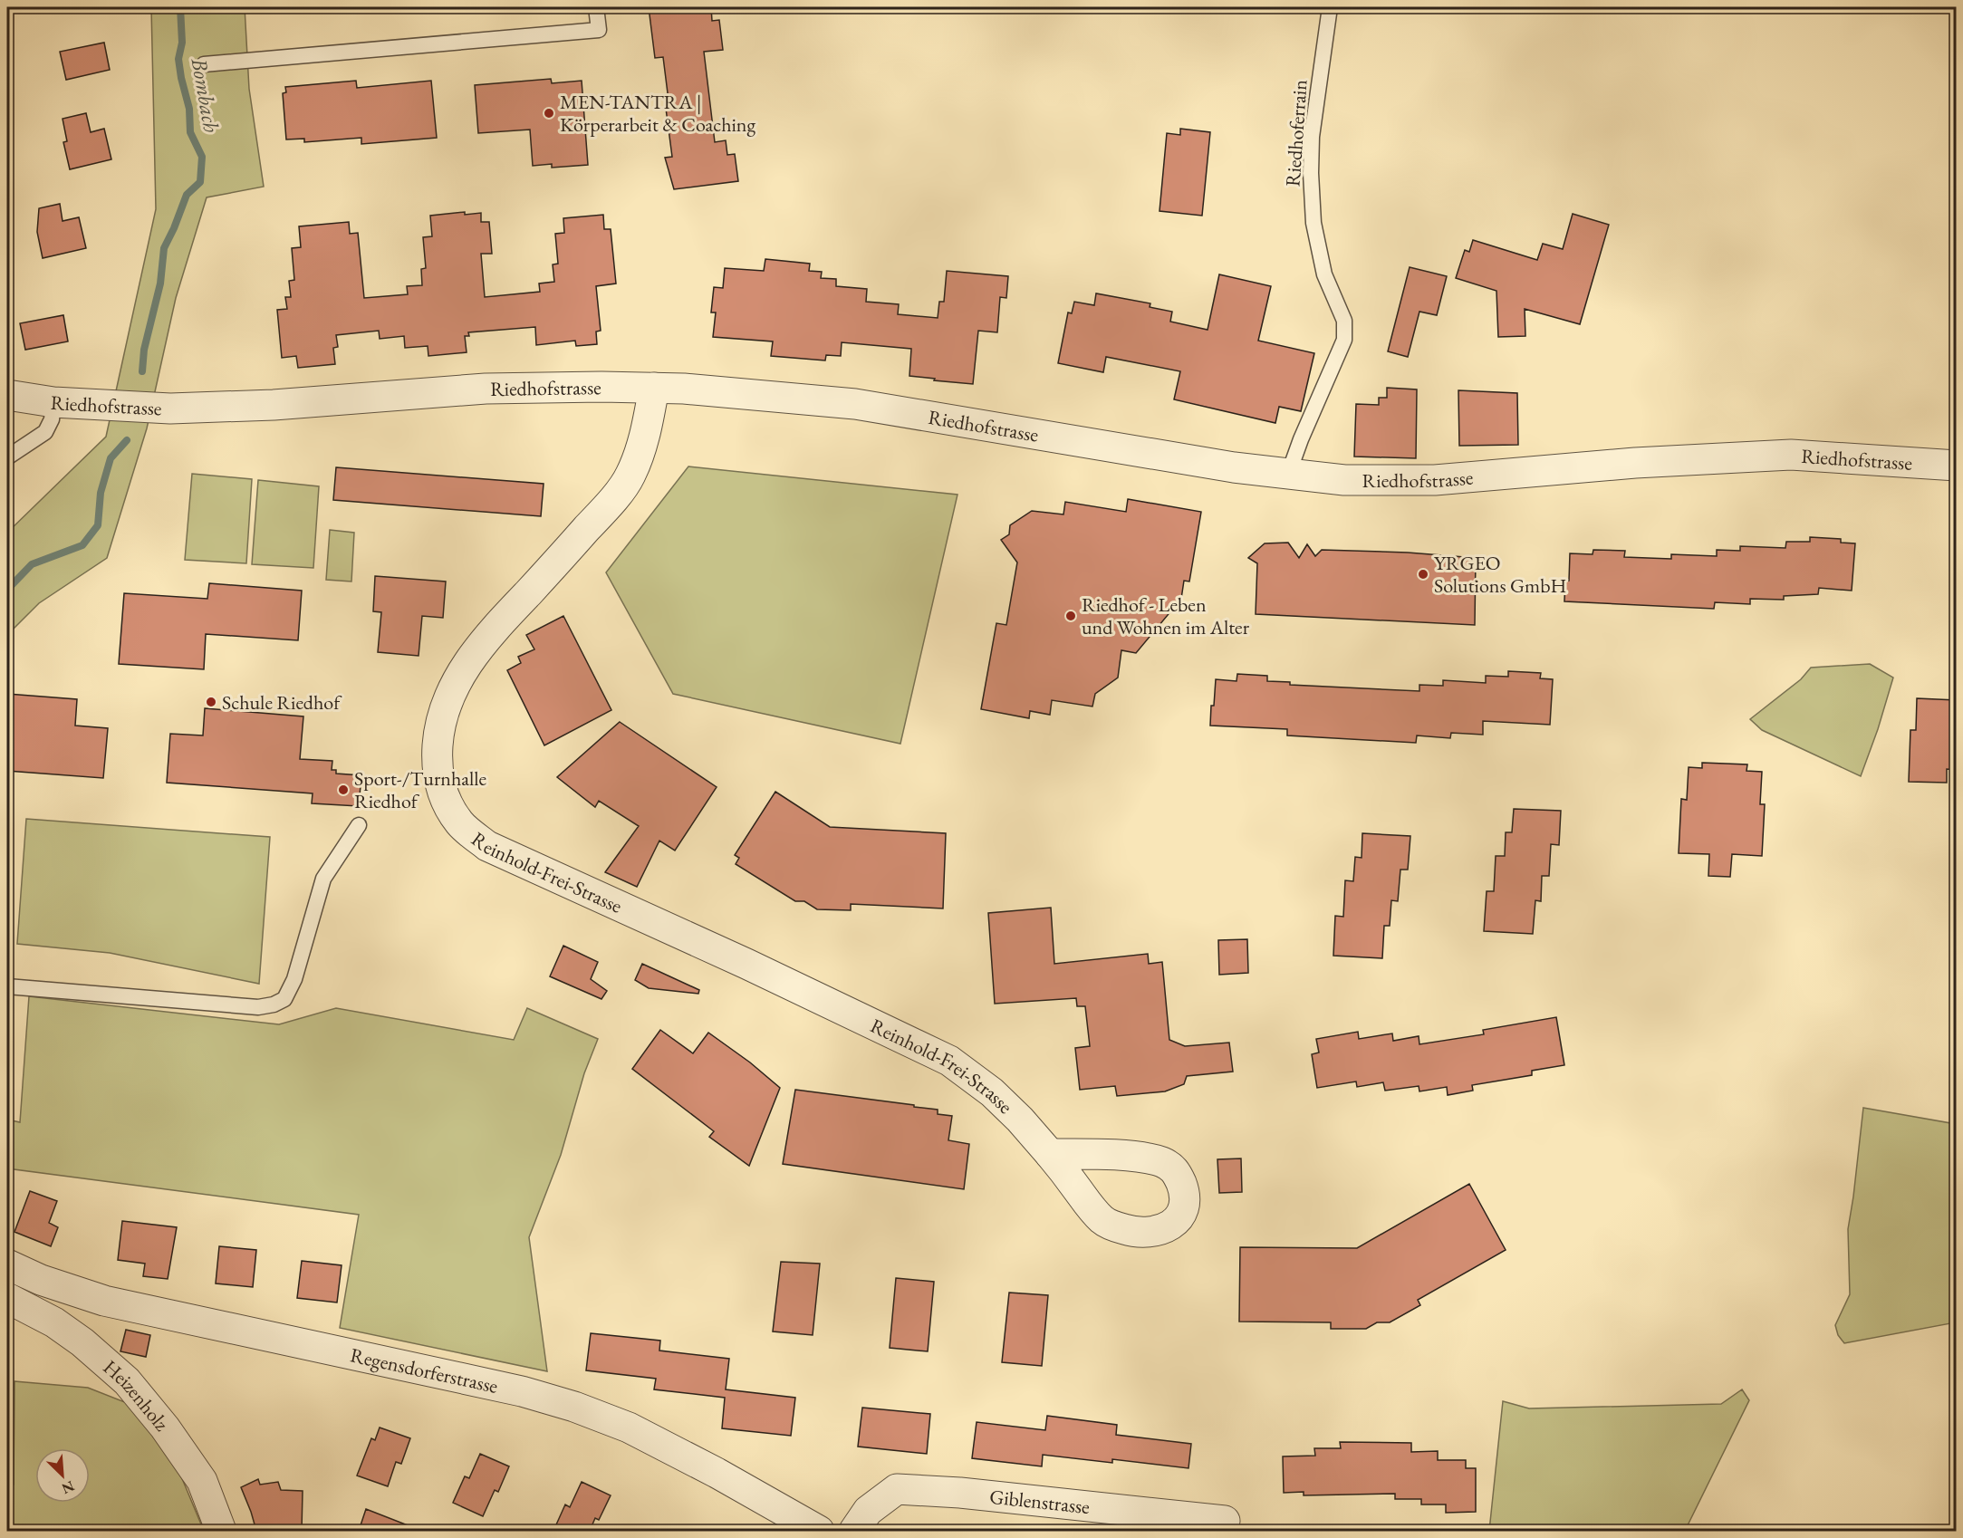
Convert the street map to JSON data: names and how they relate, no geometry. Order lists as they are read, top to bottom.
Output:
{
  "streets": {
    "street": [
      "Riedhofstrasse",
      "Reinhold-Frei-Strasse",
      "Regensdorferstrasse",
      "Heizenholz",
      "Giblenstrasse"
    ],
    "lane": ["Riedhoferrain"]
  },
  "crossings": [
    ["Riedhoferrain", "Riedhofstrasse"],
    ["Riedhofstrasse", "Reinhold-Frei-Strasse"]
  ],
  "water": ["Bombach"],
  "places": [
    "MEN-TANTRA | Körperarbeit & Coaching",
    "YRGEO Solutions GmbH",
    "Riedhof - Leben und Wohnen im Alter",
    "Schule Riedhof",
    "Sport-/Turnhalle Riedhof"
  ],
  "north": "bottom right"
}
